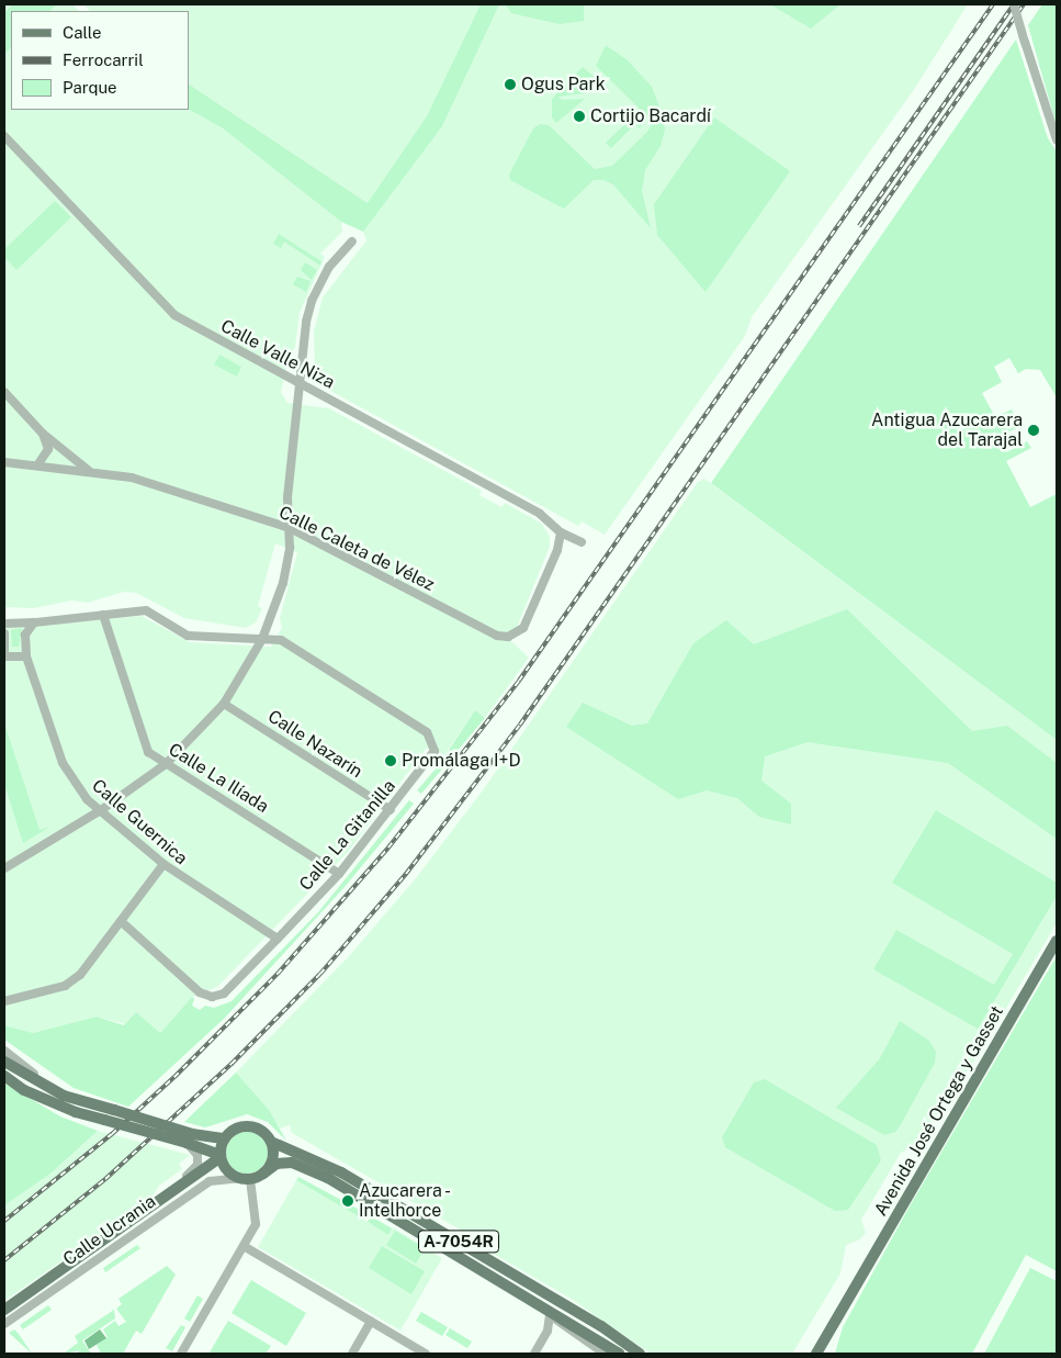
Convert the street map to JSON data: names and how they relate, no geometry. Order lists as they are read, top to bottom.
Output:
{
  "streets": {
    "main road": ["Avenida José Ortega y Gasset", "Calle Ucrania", "A-7054R"],
    "street": [
      "Calle Valle Niza",
      "Calle Caleta de Vélez",
      "Calle Nazarín",
      "Calle La Ilíada",
      "Calle Guernica",
      "Calle La Gitanilla"
    ]
  },
  "crossings": [
    ["Calle Valle Niza", "Calle Caleta de Vélez"],
    ["Calle Nazarín", "Calle La Gitanilla"],
    ["Calle La Ilíada", "Calle La Gitanilla"],
    ["Calle Guernica", "Calle La Gitanilla"],
    ["Calle Ucrania", "A-7054R"]
  ],
  "places": [
    "Ogus Park",
    "Cortijo Bacardí",
    "Antigua Azucarera del Tarajal",
    "Promálaga I+D",
    "Azucarera - Intelhorce"
  ],
  "legend": ["Calle", "Ferrocarril", "Parque"]
}
